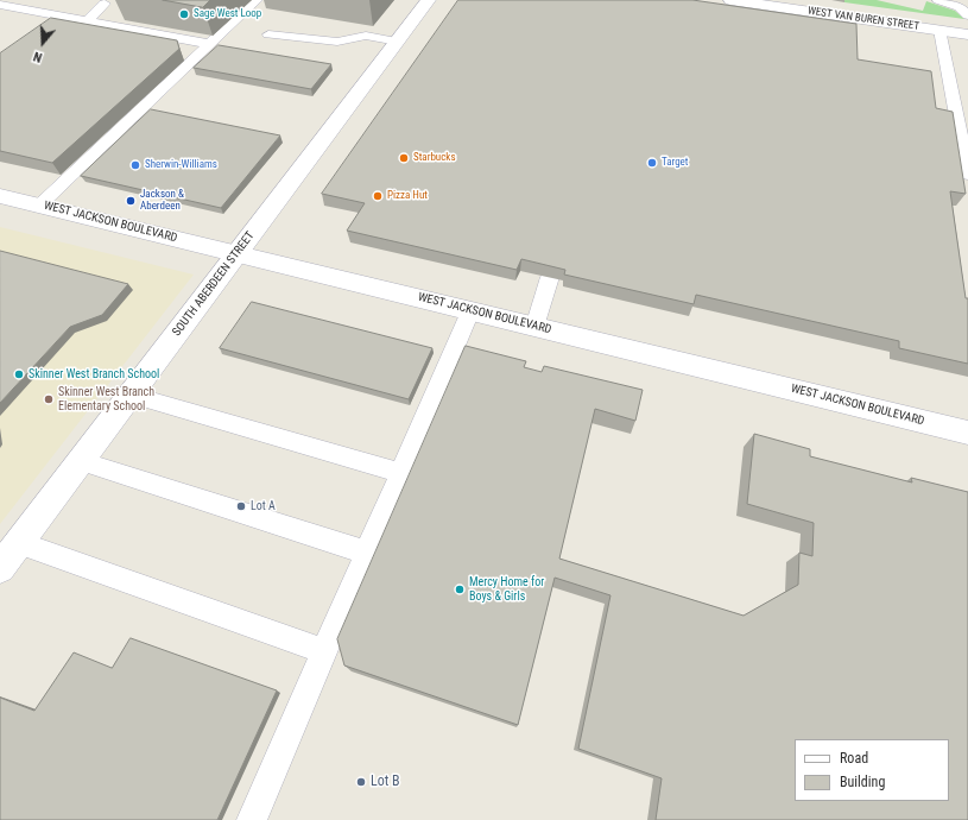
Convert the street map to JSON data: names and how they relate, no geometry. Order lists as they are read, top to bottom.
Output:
{
  "streets": {
    "street": ["WEST VAN BUREN STREET", "WEST JACKSON BOULEVARD", "SOUTH ABERDEEN STREET"]
  },
  "crossings": [
    ["WEST JACKSON BOULEVARD", "SOUTH ABERDEEN STREET"]
  ],
  "places": [
    "Sage West Loop",
    "Starbucks",
    "Target",
    "Sherwin-Williams",
    "Pizza Hut",
    "Jackson & Aberdeen",
    "Skinner West Branch School",
    "Skinner West Branch Elementary School",
    "Lot A",
    "Mercy Home for Boys & Girls",
    "Lot B"
  ],
  "legend": ["Road", "Building"],
  "north": "bottom"
}
